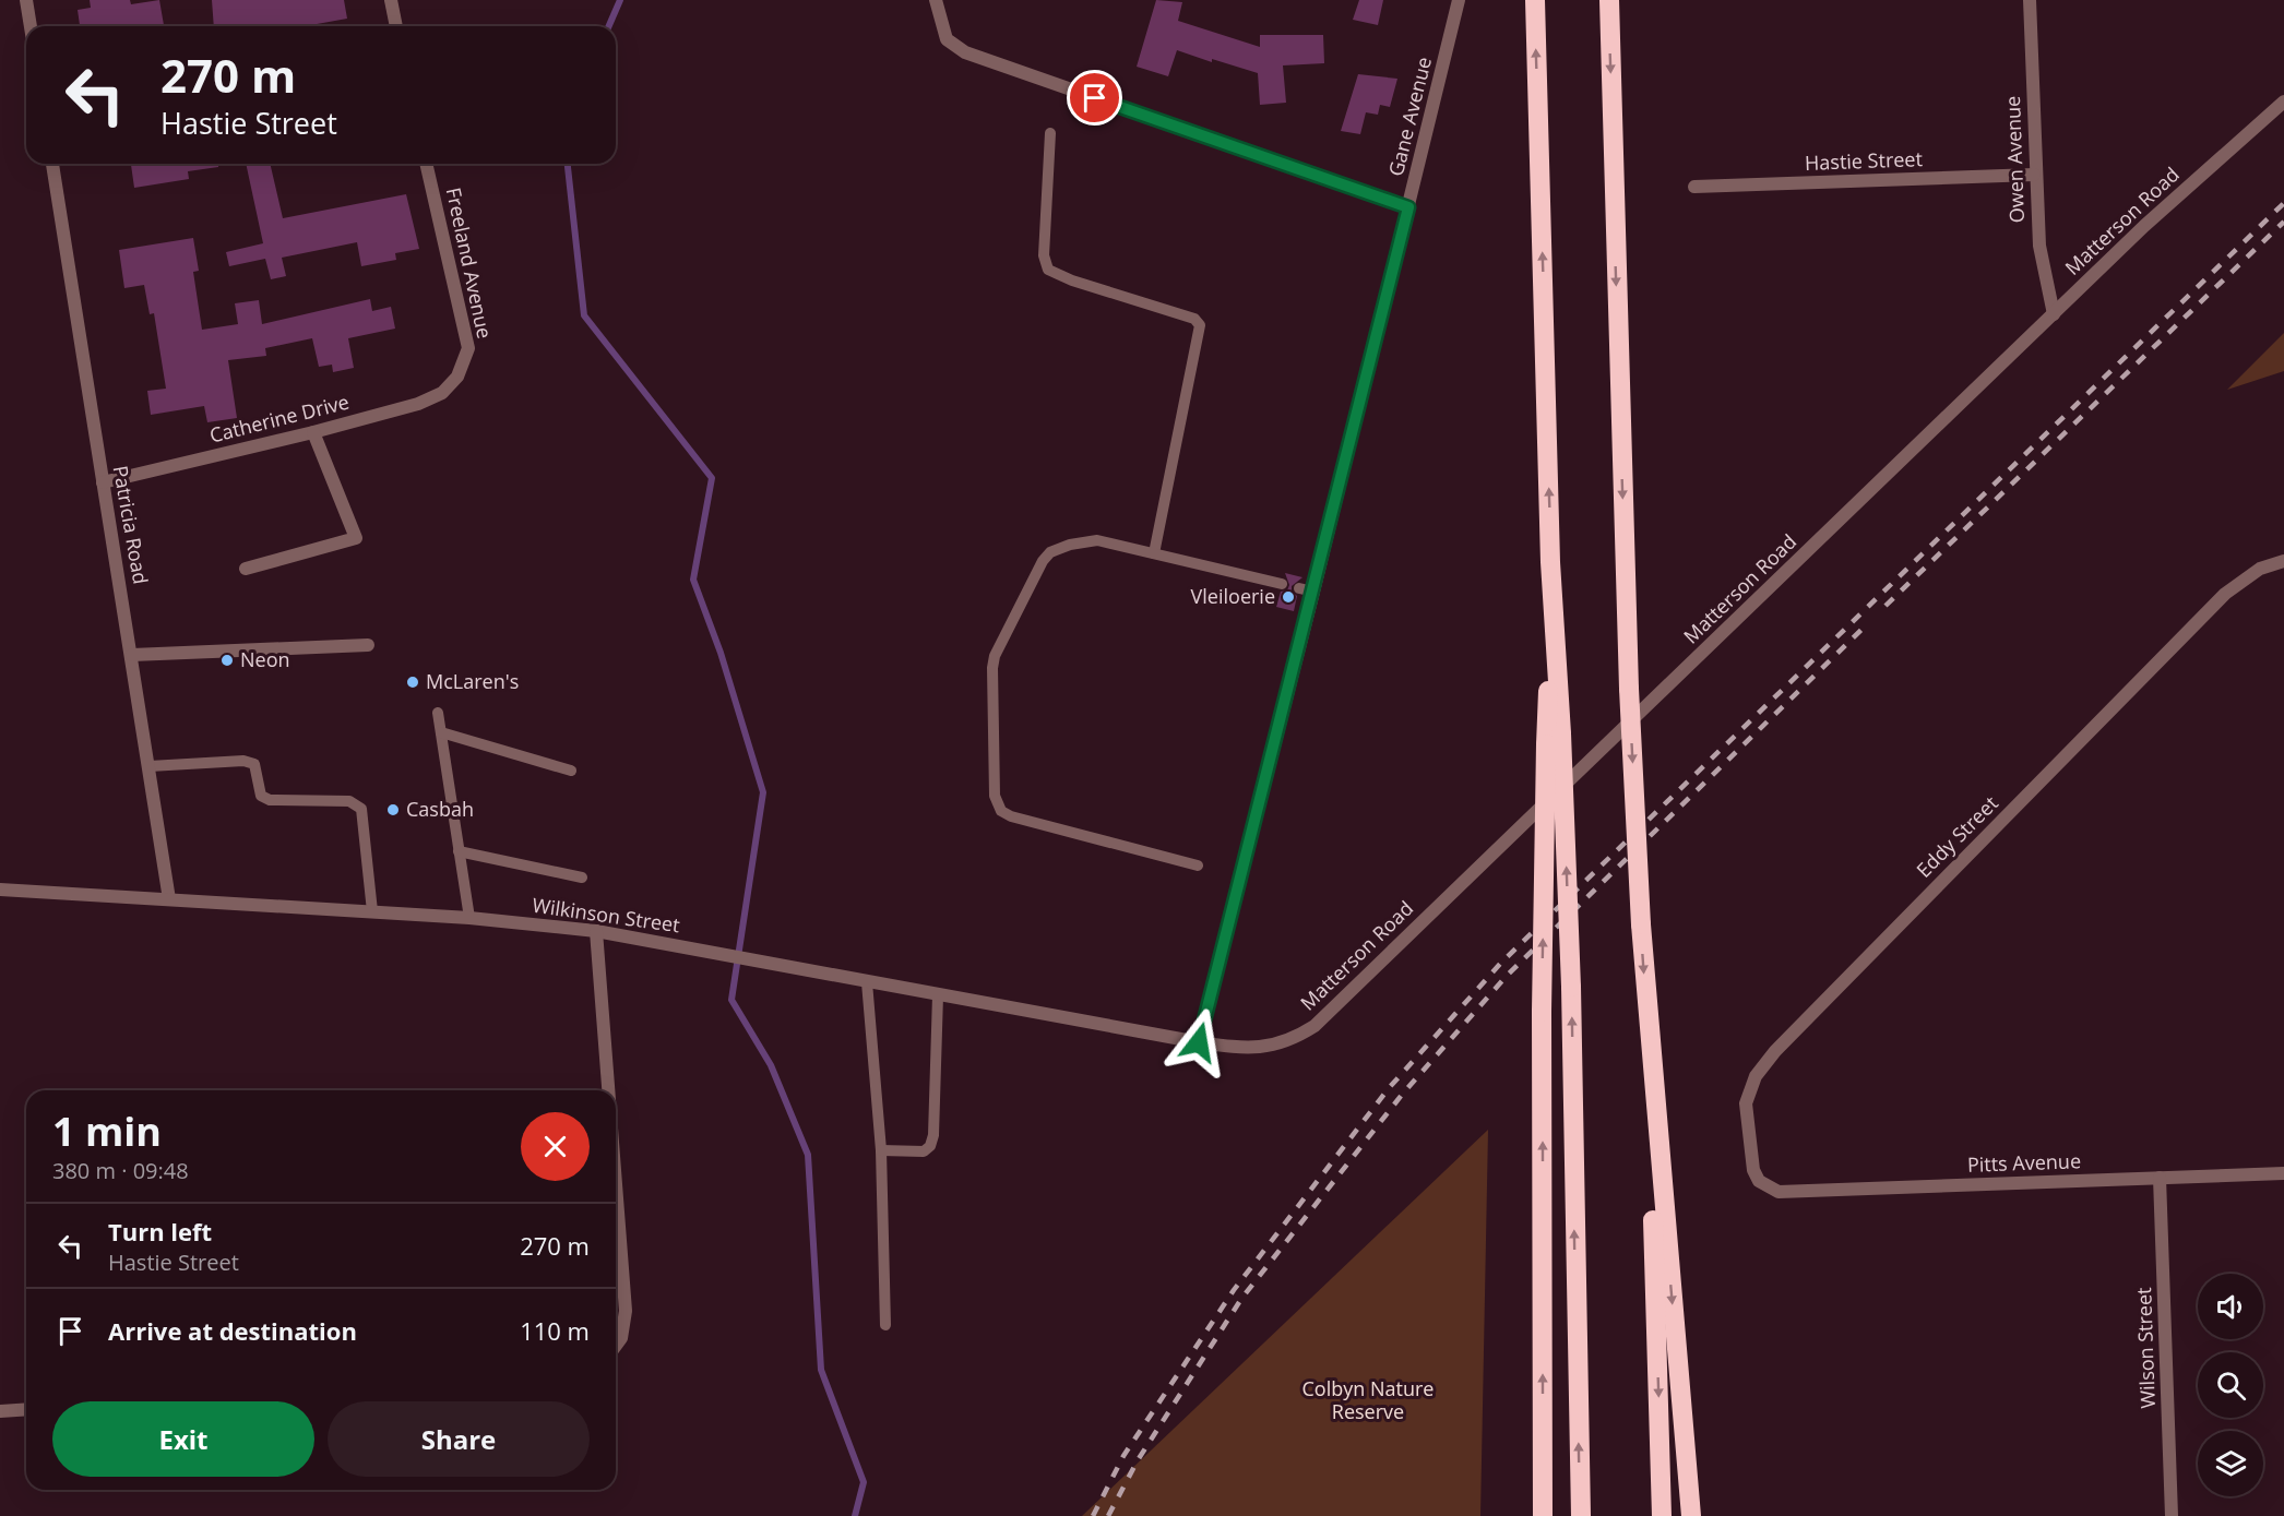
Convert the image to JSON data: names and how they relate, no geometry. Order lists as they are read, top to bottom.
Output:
{
  "streets": {
    "street": [
      "Gane Avenue",
      "Owen Avenue",
      "Hastie Street",
      "Matterson Road",
      "Freeland Avenue",
      "Catherine Drive",
      "Patricia Road",
      "Eddy Street",
      "Wilkinson Street",
      "Pitts Avenue",
      "Wilson Street"
    ]
  },
  "crossings": [
    ["Gane Avenue", "Matterson Road"],
    ["Gane Avenue", "Wilkinson Street"],
    ["Owen Avenue", "Hastie Street"],
    ["Owen Avenue", "Matterson Road"],
    ["Matterson Road", "Wilkinson Street"],
    ["Freeland Avenue", "Catherine Drive"],
    ["Catherine Drive", "Patricia Road"],
    ["Patricia Road", "Wilkinson Street"],
    ["Eddy Street", "Pitts Avenue"],
    ["Pitts Avenue", "Wilson Street"]
  ],
  "parks": ["Colbyn Nature Reserve"],
  "places": [
    "Vleiloerie",
    "Neon",
    "McLaren's",
    "Casbah"
  ],
  "page": {
    "turn": ["270 m", "Hastie Street"],
    "heading": ["1 min", "380 m · 09:48"],
    "list": [
      {
        "name": "Turn left",
        "note": "Hastie Street",
        "value": "270 m"
      },
      {
        "name": "Arrive at destination",
        "value": "110 m"
      }
    ],
    "buttons": ["Exit", "Share"]
  }
}
